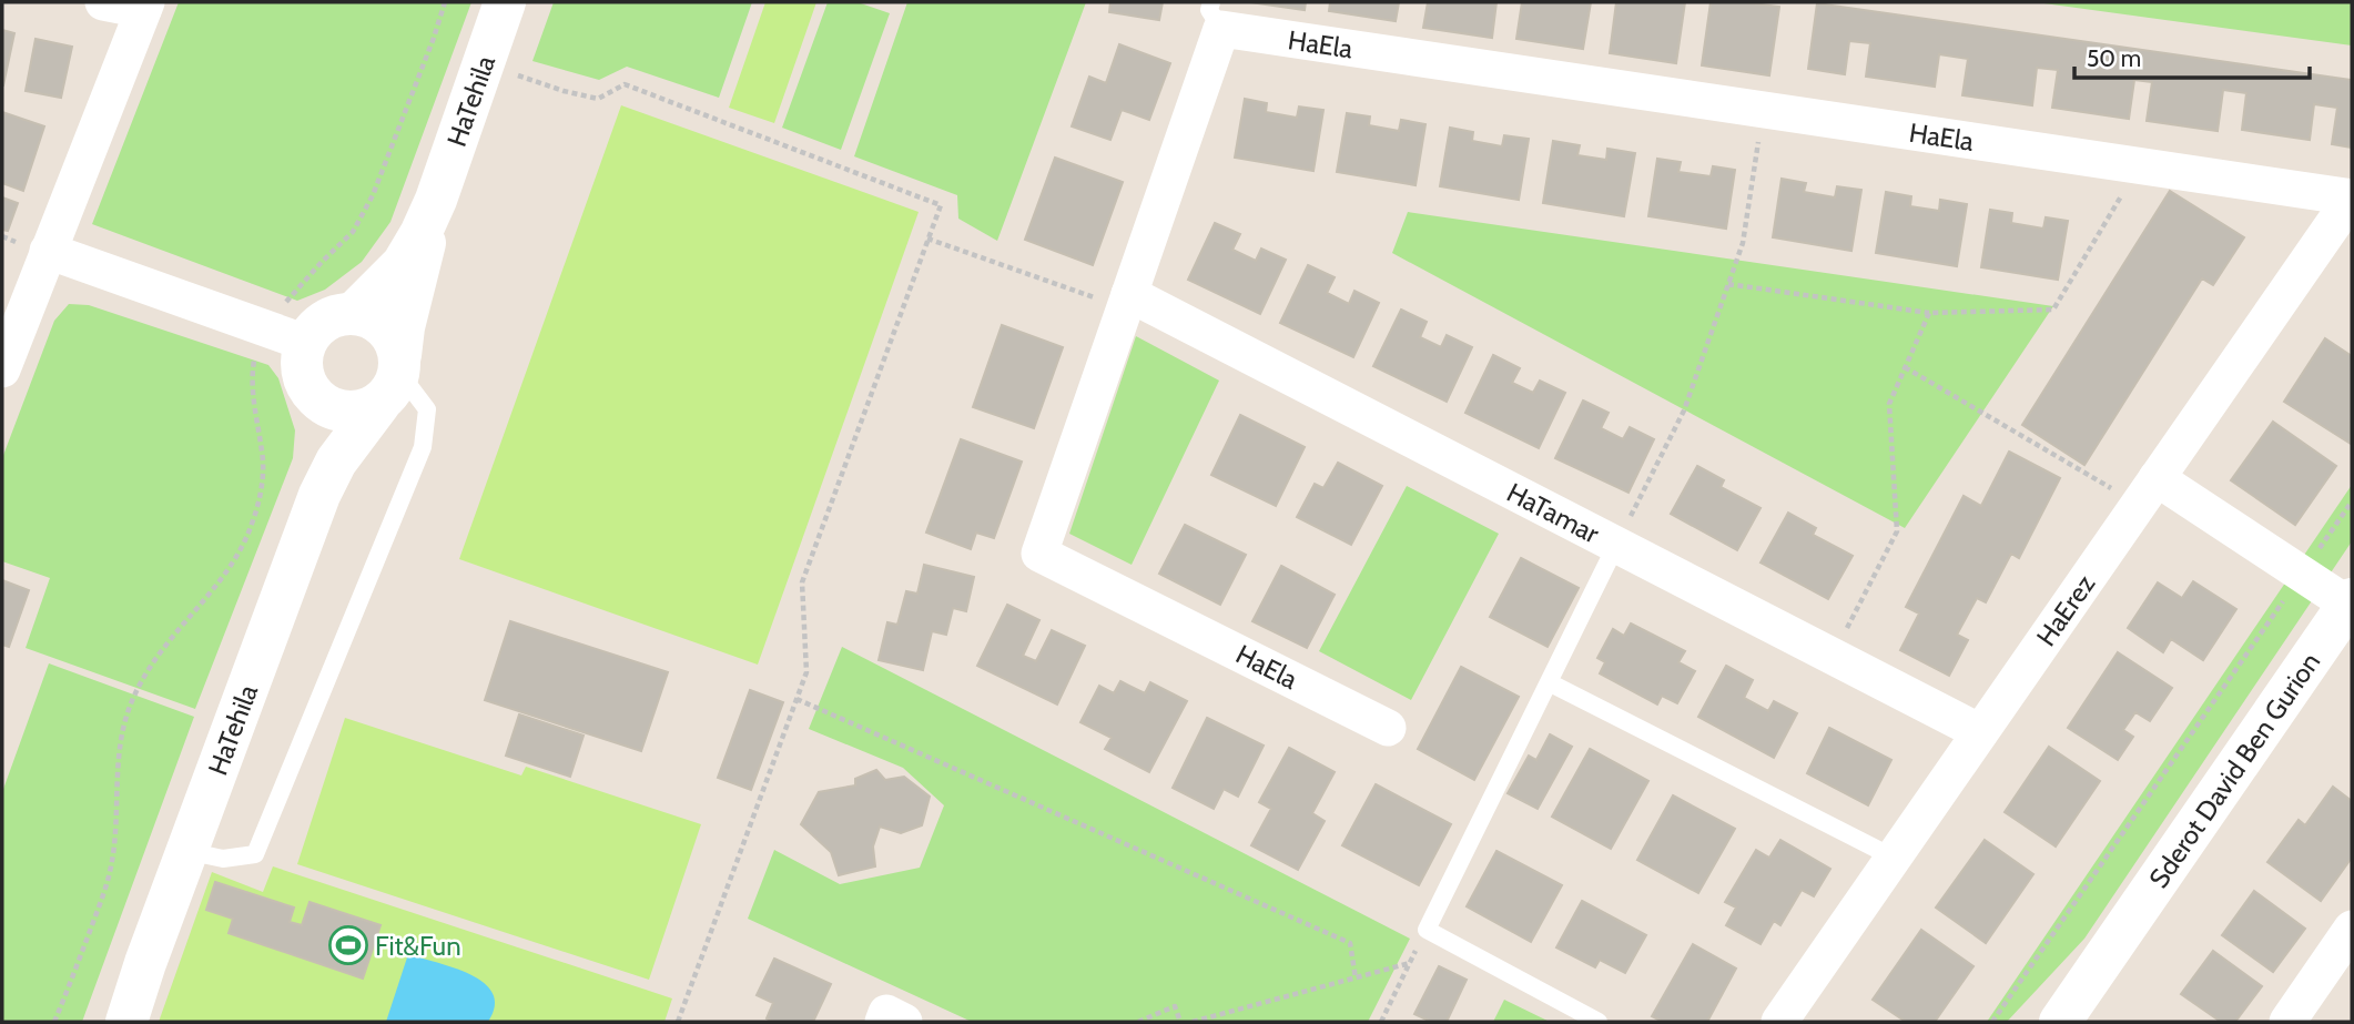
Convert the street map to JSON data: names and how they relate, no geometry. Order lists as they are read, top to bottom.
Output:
{
  "streets": {
    "street": [
      "HaEla",
      "HaTehila",
      "HaTamar",
      "HaErez",
      "Sderot David Ben Gurion"
    ]
  },
  "crossings": [
    ["HaEla", "HaTamar"],
    ["HaEla", "HaErez"],
    ["HaTamar", "HaErez"]
  ],
  "places": {
    "sports": ["Fit&Fun"]
  },
  "scale_bar": "50 m"
}
